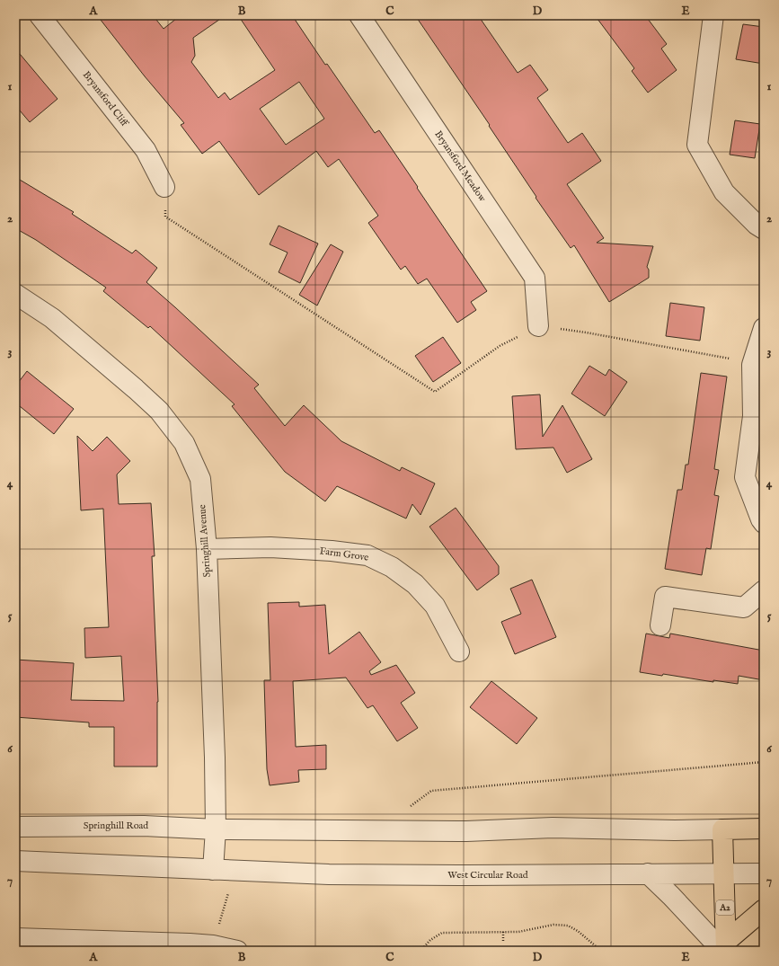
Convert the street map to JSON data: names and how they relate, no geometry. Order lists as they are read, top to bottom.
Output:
{
  "streets": {
    "highway": ["A2"],
    "street": [
      "Bryansford Cliff",
      "Bryansford Meadow",
      "Springhill Avenue",
      "Farm Grove",
      "Springhill Road",
      "West Circular Road"
    ]
  },
  "crossings": [
    ["Springhill Avenue", "Farm Grove"],
    ["Springhill Avenue", "Springhill Road"],
    ["Springhill Avenue", "West Circular Road"],
    ["West Circular Road", "A2"]
  ],
  "grid": {
    "columns": [
      "A",
      "B",
      "C",
      "D",
      "E"
    ],
    "rows": [
      "1",
      "2",
      "3",
      "4",
      "5",
      "6",
      "7"
    ]
  }
}
